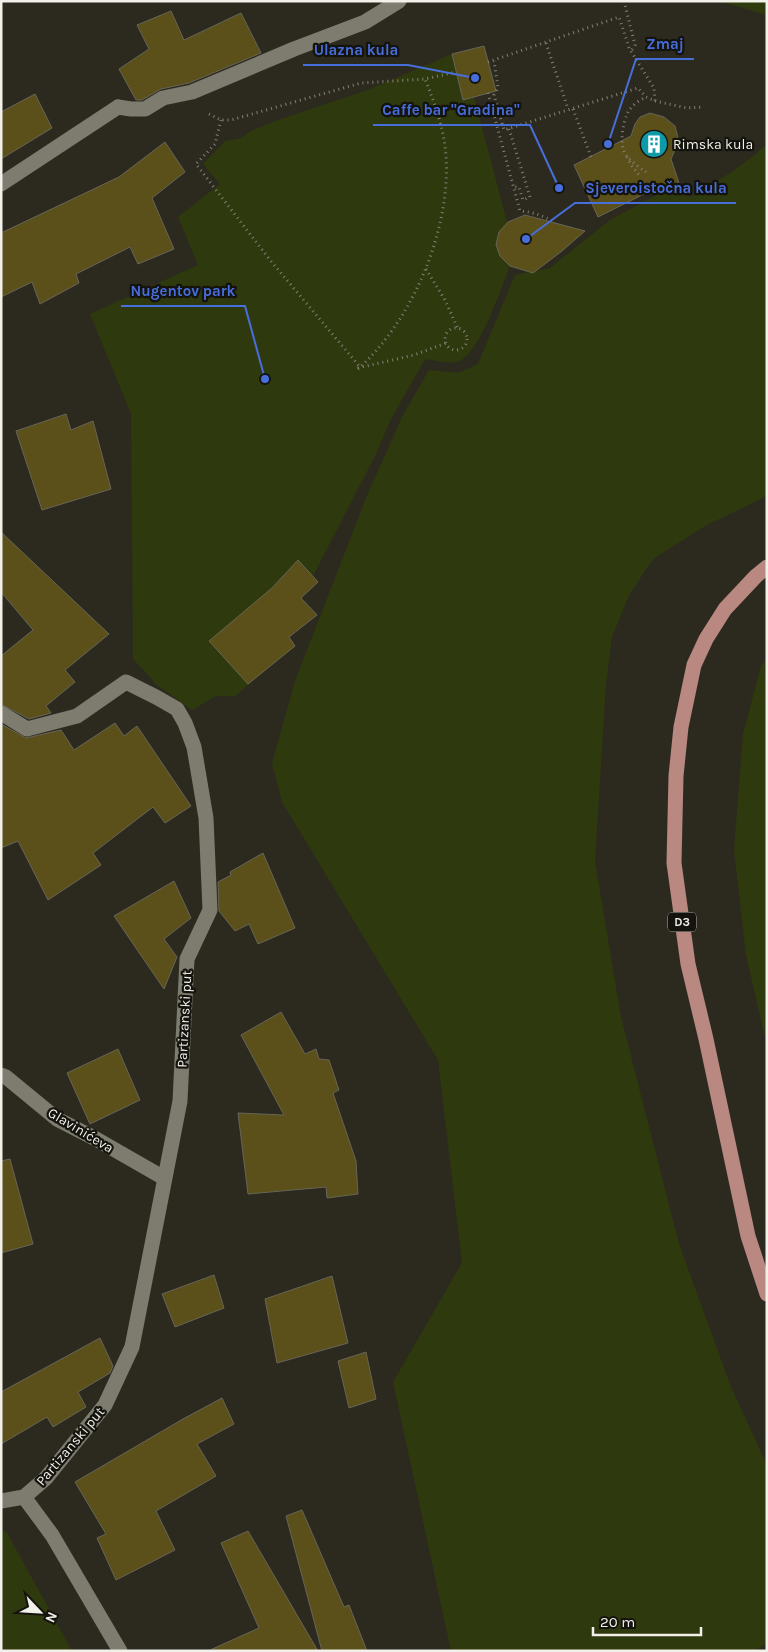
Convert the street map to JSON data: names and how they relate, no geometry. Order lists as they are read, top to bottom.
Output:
{
  "streets": {
    "main road": ["D3"],
    "street": ["Partizanski put", "Glavinićeva"]
  },
  "crossings": [
    ["Partizanski put", "Glavinićeva"]
  ],
  "places": {
    "other": [
      "Ulazna kula",
      "Zmaj",
      "Caffe bar \"Gradina\"",
      "Sjeveroistočna kula",
      "Nugentov park"
    ],
    "building": ["Rimska kula"]
  },
  "scale_bar": "20 m",
  "north": "bottom right"
}
